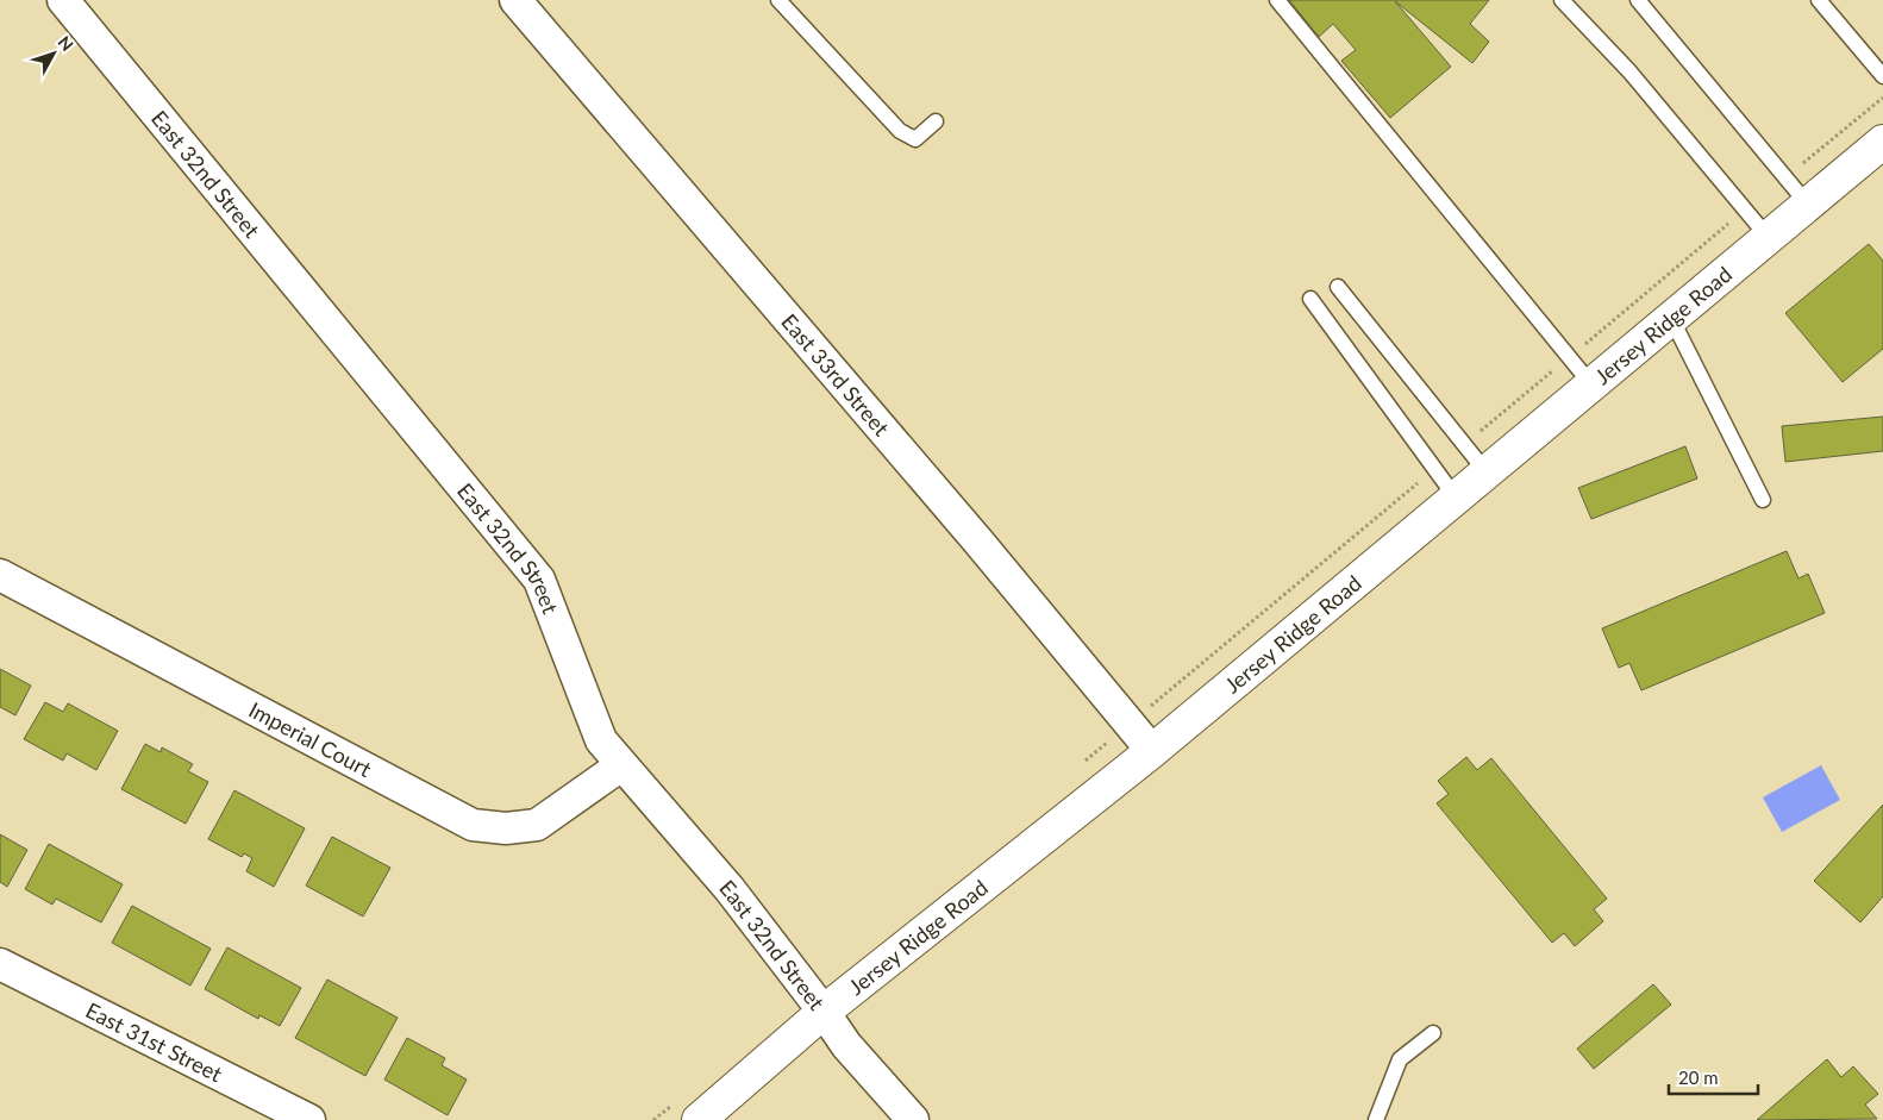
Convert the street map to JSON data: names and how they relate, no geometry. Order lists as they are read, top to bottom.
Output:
{
  "streets": {
    "street": [
      "East 32nd Street",
      "Jersey Ridge Road",
      "East 33rd Street",
      "Imperial Court",
      "East 31st Street"
    ]
  },
  "crossings": [
    ["East 32nd Street", "Jersey Ridge Road"],
    ["East 32nd Street", "Imperial Court"],
    ["Jersey Ridge Road", "East 33rd Street"]
  ],
  "scale_bar": "20 m",
  "north": "top right"
}
